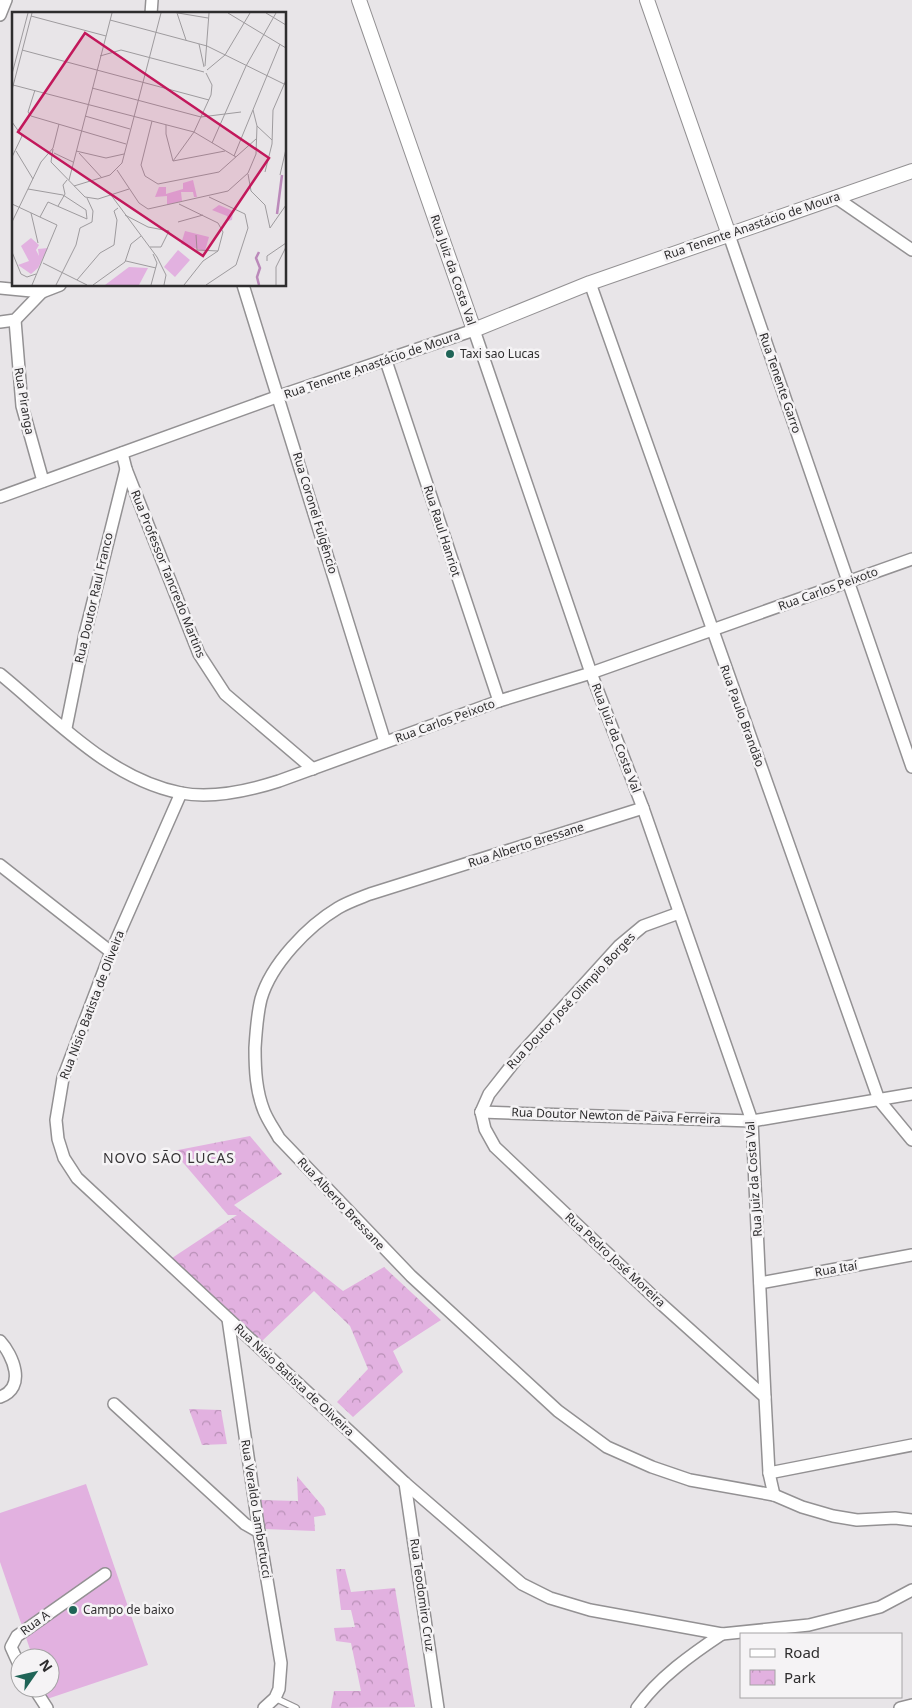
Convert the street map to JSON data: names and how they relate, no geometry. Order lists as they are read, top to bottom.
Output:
{
  "streets": {
    "street": [
      "Rua Tenente Anastácio de Moura",
      "Rua Juiz da Costa Val",
      "Rua Tenente Garro",
      "Rua Piranga",
      "Rua Coronel Fulgêncio",
      "Rua Raul Hanriot",
      "Rua Professor Tancredo Martins",
      "Rua Carlos Peixoto",
      "Rua Doutor Raul Franco",
      "Rua Paulo Brandão",
      "Rua Alberto Bressane",
      "Rua Doutor José Olimpio Borges",
      "Rua Nísio Batista de Oliveira",
      "Rua Doutor Newton de Paiva Ferreira",
      "Rua Pedro José Moreira",
      "Rua Itaí",
      "Rua Veraldo Lambertucci",
      "Rua Teodomiro Cruz",
      "Rua A"
    ]
  },
  "crossings": [
    ["Rua Tenente Anastácio de Moura", "Rua Juiz da Costa Val"],
    ["Rua Tenente Anastácio de Moura", "Rua Tenente Garro"],
    ["Rua Tenente Anastácio de Moura", "Rua Piranga"],
    ["Rua Tenente Anastácio de Moura", "Rua Coronel Fulgêncio"],
    ["Rua Tenente Anastácio de Moura", "Rua Raul Hanriot"],
    ["Rua Tenente Anastácio de Moura", "Rua Professor Tancredo Martins"],
    ["Rua Tenente Anastácio de Moura", "Rua Paulo Brandão"],
    ["Rua Juiz da Costa Val", "Rua Carlos Peixoto"],
    ["Rua Juiz da Costa Val", "Rua Alberto Bressane"],
    ["Rua Juiz da Costa Val", "Rua Doutor José Olimpio Borges"],
    ["Rua Juiz da Costa Val", "Rua Doutor Newton de Paiva Ferreira"],
    ["Rua Juiz da Costa Val", "Rua Pedro José Moreira"],
    ["Rua Juiz da Costa Val", "Rua Itaí"],
    ["Rua Tenente Garro", "Rua Carlos Peixoto"],
    ["Rua Coronel Fulgêncio", "Rua Carlos Peixoto"],
    ["Rua Raul Hanriot", "Rua Carlos Peixoto"],
    ["Rua Professor Tancredo Martins", "Rua Carlos Peixoto"],
    ["Rua Professor Tancredo Martins", "Rua Doutor Raul Franco"],
    ["Rua Carlos Peixoto", "Rua Doutor Raul Franco"],
    ["Rua Carlos Peixoto", "Rua Paulo Brandão"],
    ["Rua Carlos Peixoto", "Rua Nísio Batista de Oliveira"],
    ["Rua Paulo Brandão", "Rua Doutor Newton de Paiva Ferreira"],
    ["Rua Doutor José Olimpio Borges", "Rua Doutor Newton de Paiva Ferreira"],
    ["Rua Doutor José Olimpio Borges", "Rua Pedro José Moreira"],
    ["Rua Nísio Batista de Oliveira", "Rua Veraldo Lambertucci"],
    ["Rua Nísio Batista de Oliveira", "Rua Teodomiro Cruz"],
    ["Rua Doutor Newton de Paiva Ferreira", "Rua Pedro José Moreira"]
  ],
  "districts": ["NOVO SÃO LUCAS"],
  "places": ["Taxi sao Lucas", "Campo de baixo"],
  "legend": ["Road", "Park"],
  "north": "top right"
}
